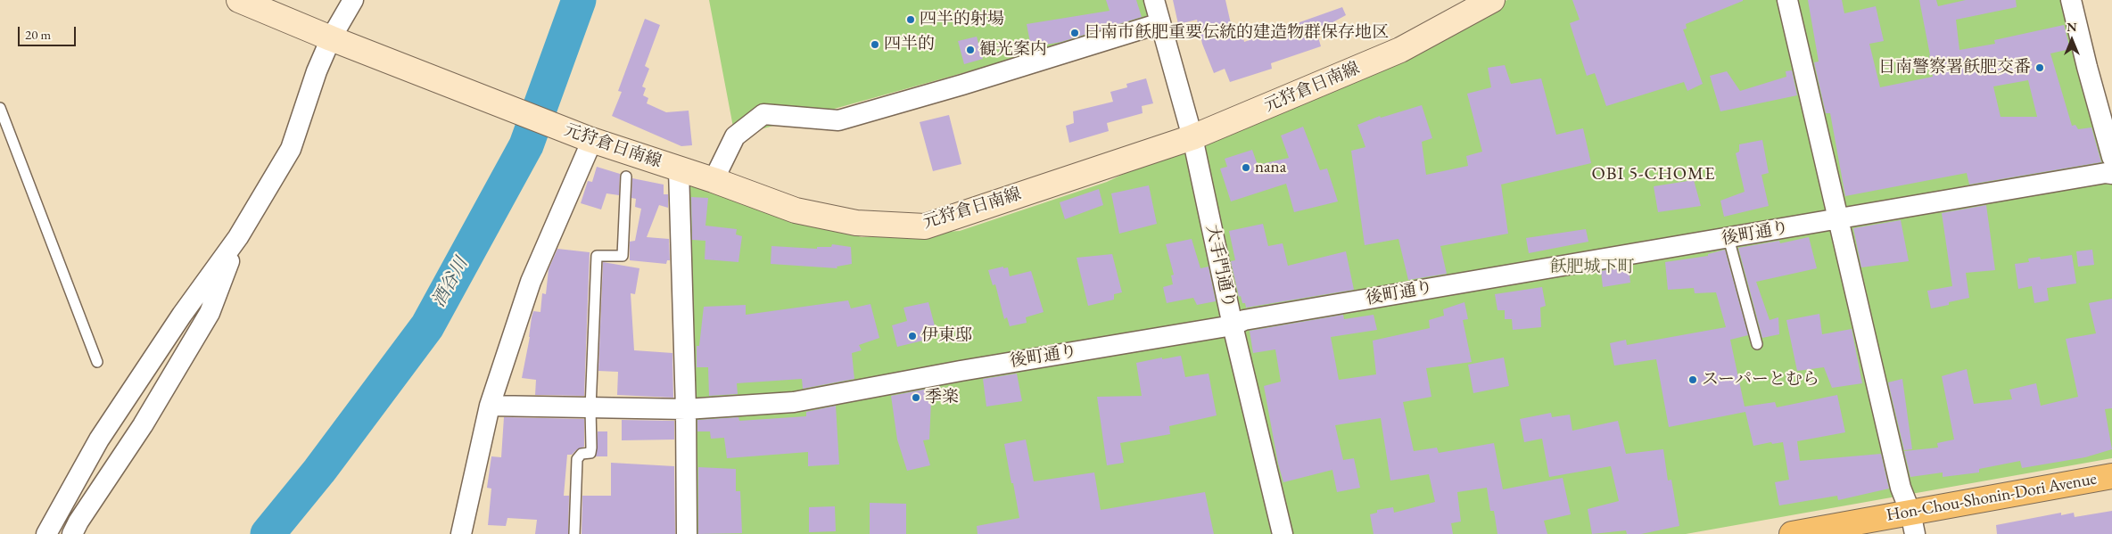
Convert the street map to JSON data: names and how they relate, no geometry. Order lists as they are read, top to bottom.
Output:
{
  "streets": {
    "highway": ["Hon-Chou-Shonin-Dori Avenue"],
    "main road": ["元狩倉日南線"],
    "street": ["後町通り", "大手門通り"]
  },
  "crossings": [
    ["元狩倉日南線", "大手門通り"],
    ["後町通り", "大手門通り"]
  ],
  "districts": ["OBI 5-CHOME"],
  "water": ["酒谷川"],
  "parks": ["飫肥城下町"],
  "places": [
    "四半的射場",
    "日南市飫肥重要伝統的建造物群保存地区",
    "四半的",
    "観光案内",
    "日南警察署飫肥交番",
    "nana",
    "伊東邸",
    "スーパーとむら",
    "季楽"
  ],
  "scale_bar": "20 m",
  "north": "top"
}
